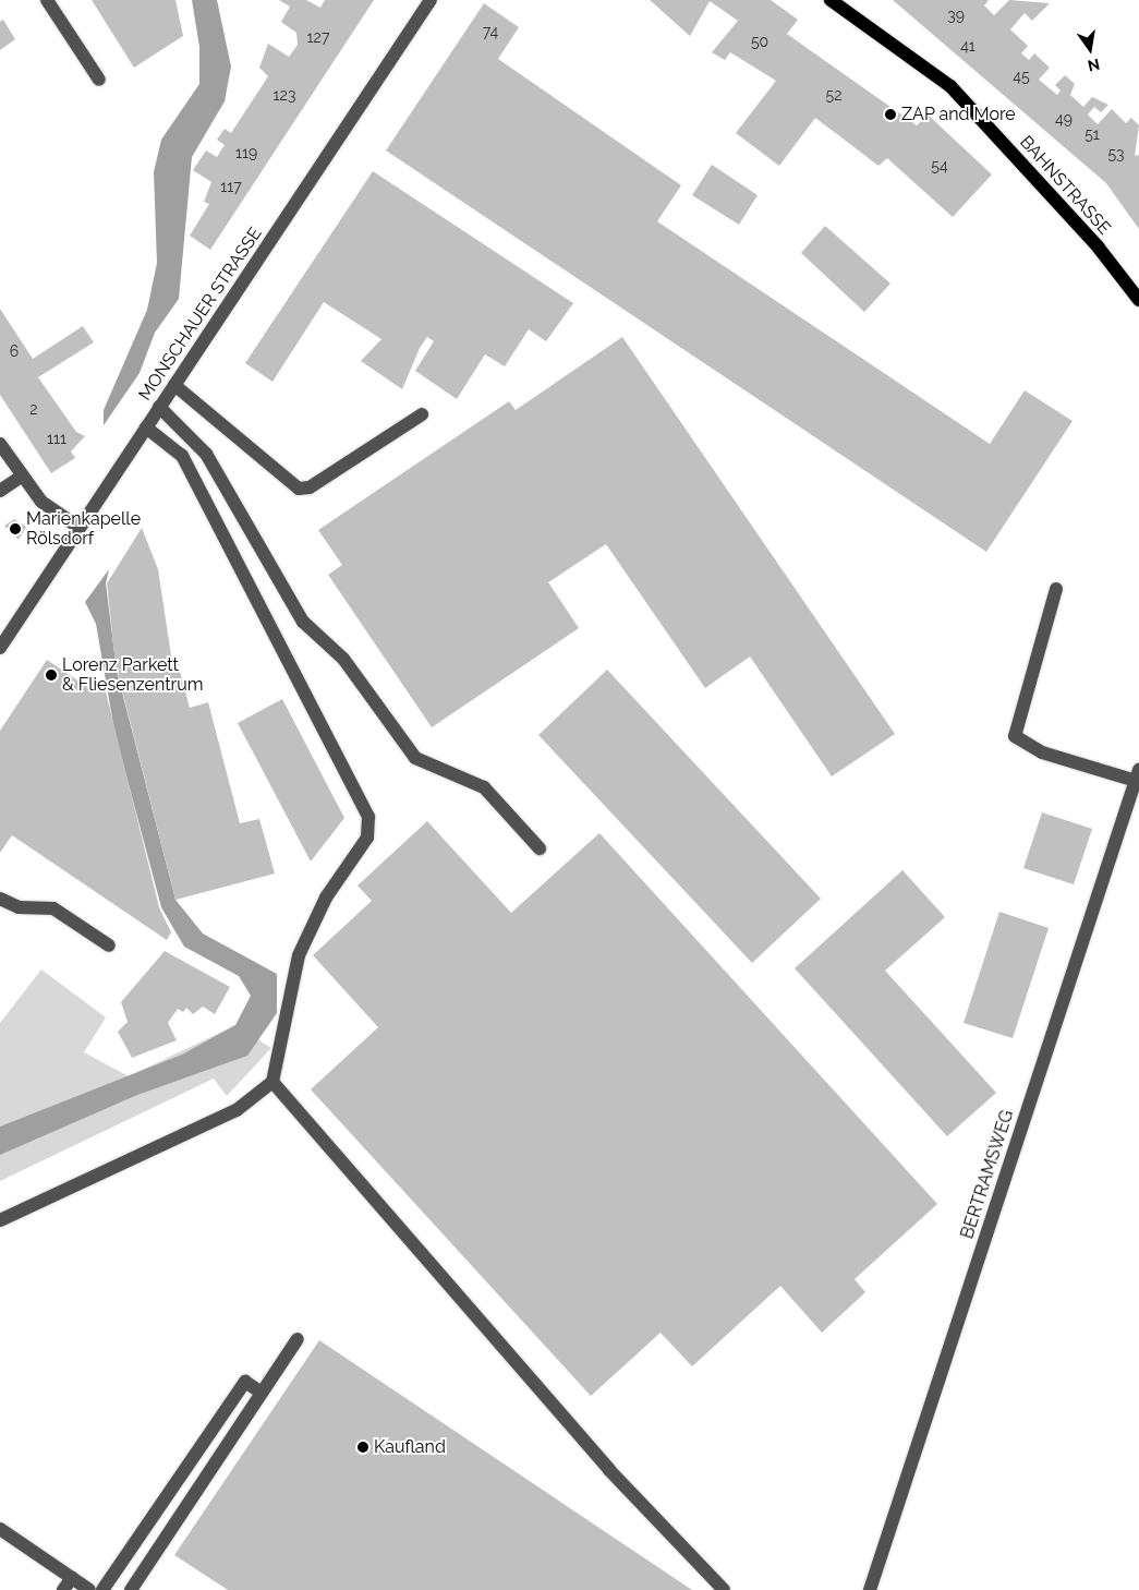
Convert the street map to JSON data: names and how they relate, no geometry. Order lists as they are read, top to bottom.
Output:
{
  "streets": {
    "main road": ["BAHNSTRASSE"],
    "street": ["MONSCHAUER STRASSE", "BERTRAMSWEG"]
  },
  "places": [
    "ZAP and More",
    "Marienkapelle Rölsdorf",
    "Lorenz Parkett & Fliesenzentrum",
    "Kaufland"
  ],
  "house_numbers": [
    "39",
    "74",
    "127",
    "50",
    "41",
    "45",
    "123",
    "52",
    "49",
    "51",
    "119",
    "53",
    "54",
    "117",
    "6",
    "2",
    "111"
  ],
  "north": "bottom"
}
